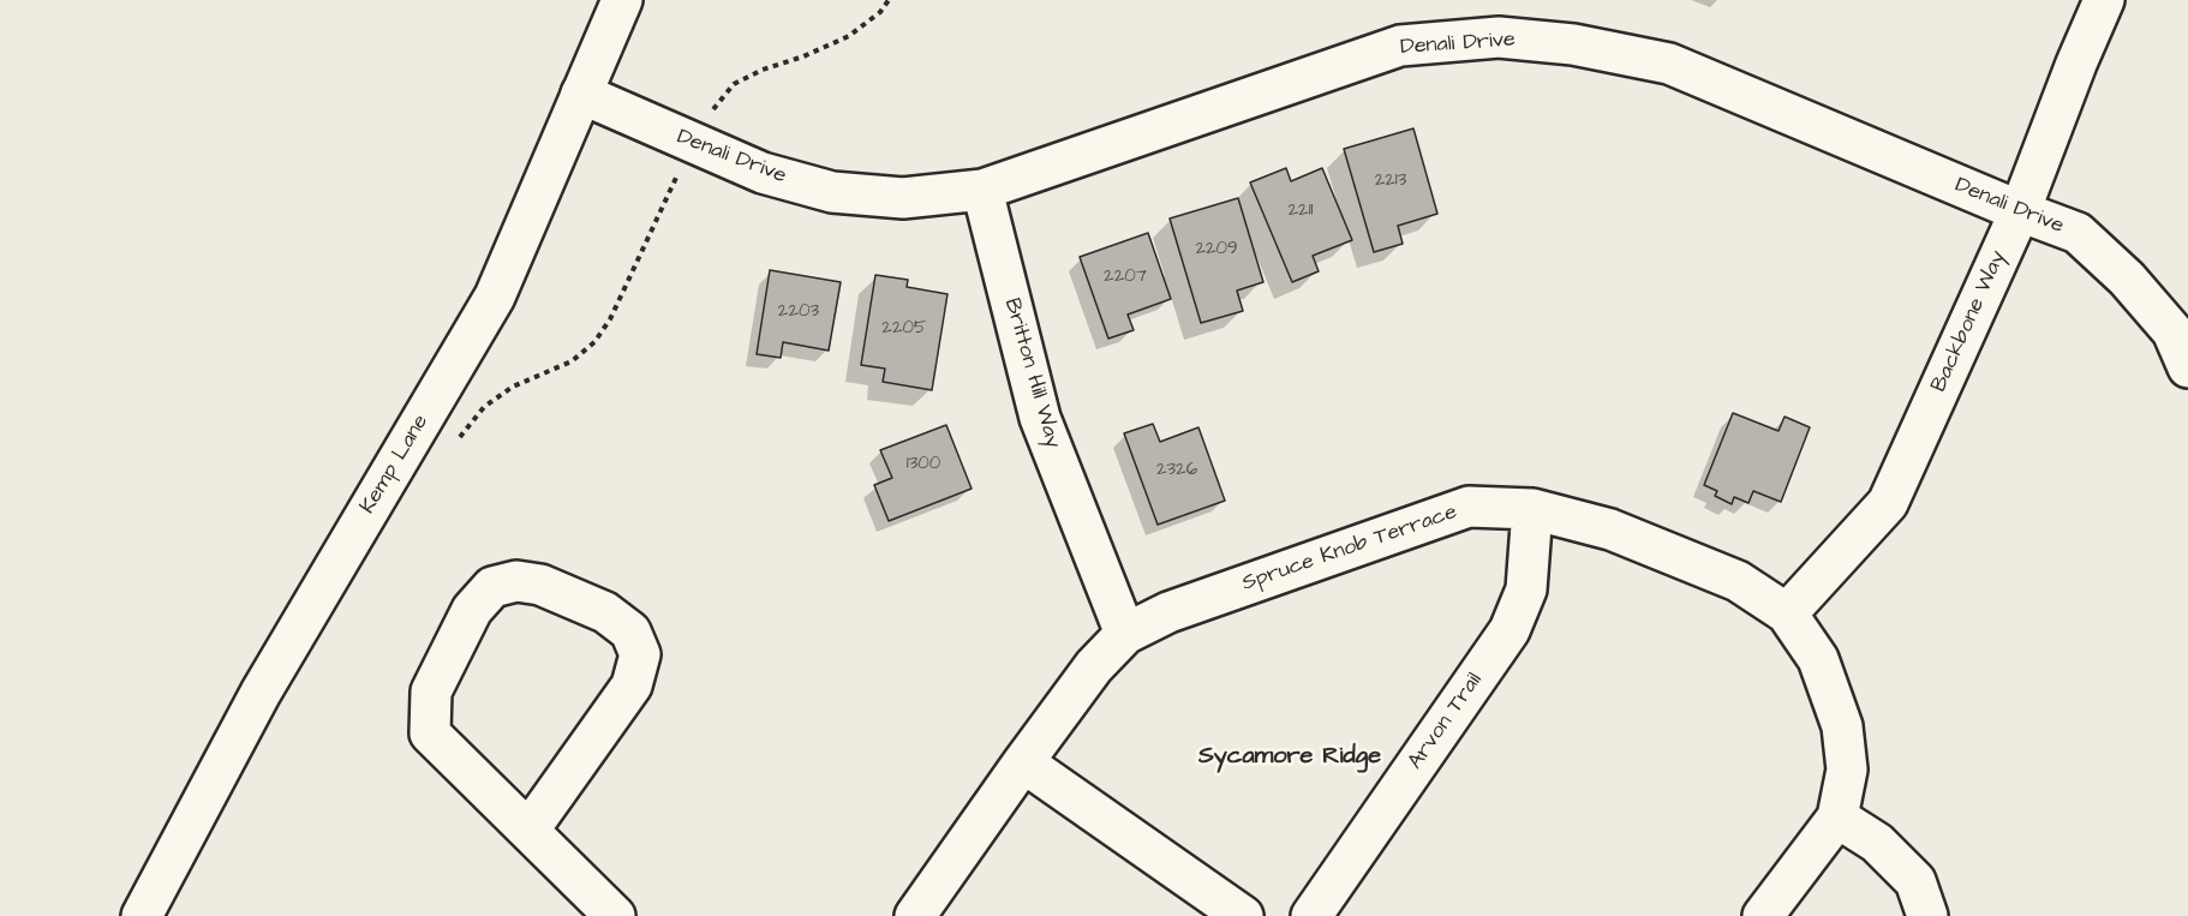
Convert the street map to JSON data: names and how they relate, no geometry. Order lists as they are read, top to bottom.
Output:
{
  "streets": {
    "street": [
      "Denali Drive",
      "Backbone Way",
      "Britton Hill Way",
      "Kemp Lane",
      "Spruce Knob Terrace",
      "Arvon Trail"
    ]
  },
  "crossings": [
    ["Denali Drive", "Backbone Way"],
    ["Denali Drive", "Britton Hill Way"],
    ["Denali Drive", "Kemp Lane"],
    ["Backbone Way", "Spruce Knob Terrace"],
    ["Britton Hill Way", "Spruce Knob Terrace"],
    ["Spruce Knob Terrace", "Arvon Trail"]
  ],
  "districts": ["Sycamore Ridge"],
  "house_numbers": [
    "2213",
    "2211",
    "2209",
    "2207",
    "2203",
    "2205",
    "1300",
    "2326"
  ]
}
